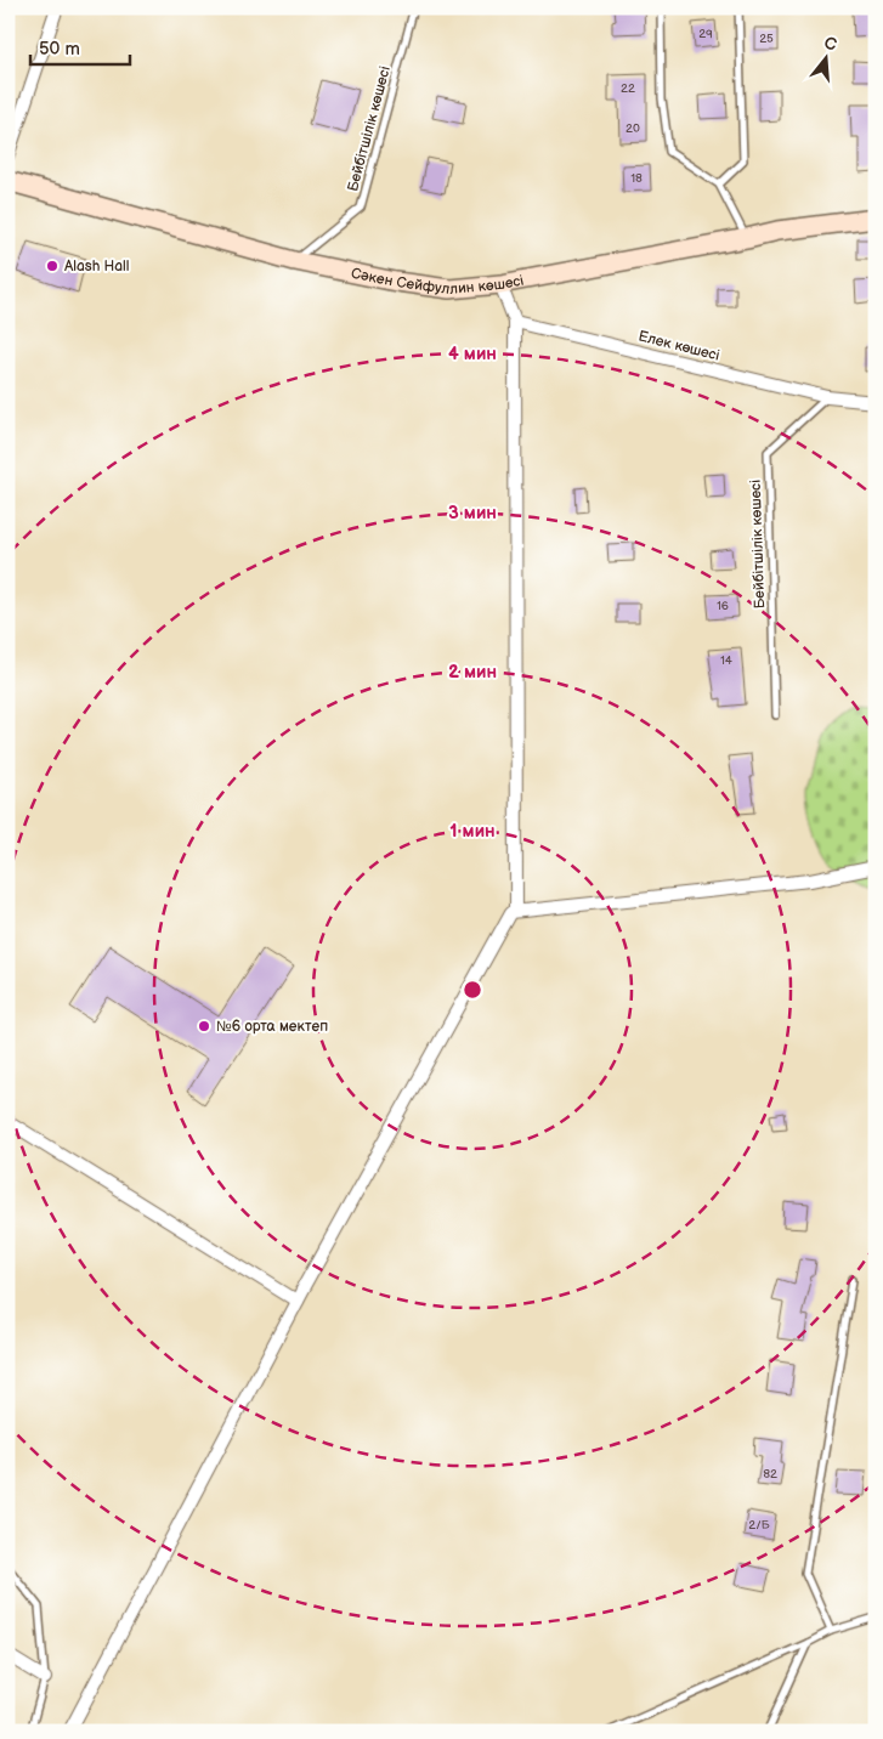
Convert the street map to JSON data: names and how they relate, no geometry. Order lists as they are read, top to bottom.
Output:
{
  "streets": {
    "street": ["Сәкен Сейфуллин көшесі", "Елек көшесі"],
    "lane": ["Бейбітшілік көшесі"]
  },
  "crossings": [
    ["Бейбітшілік көшесі", "Сәкен Сейфуллин көшесі"],
    ["Бейбітшілік көшесі", "Елек көшесі"]
  ],
  "places": ["Alash Hall", "№6 орта мектеп"],
  "house_numbers": [
    "29",
    "25",
    "22",
    "20",
    "18",
    "16",
    "14",
    "82",
    "2/Б"
  ],
  "scale_bar": "50 m",
  "north": "top",
  "rings": [
    "4 мин",
    "3 мин",
    "2 мин",
    "1 мин"
  ]
}
